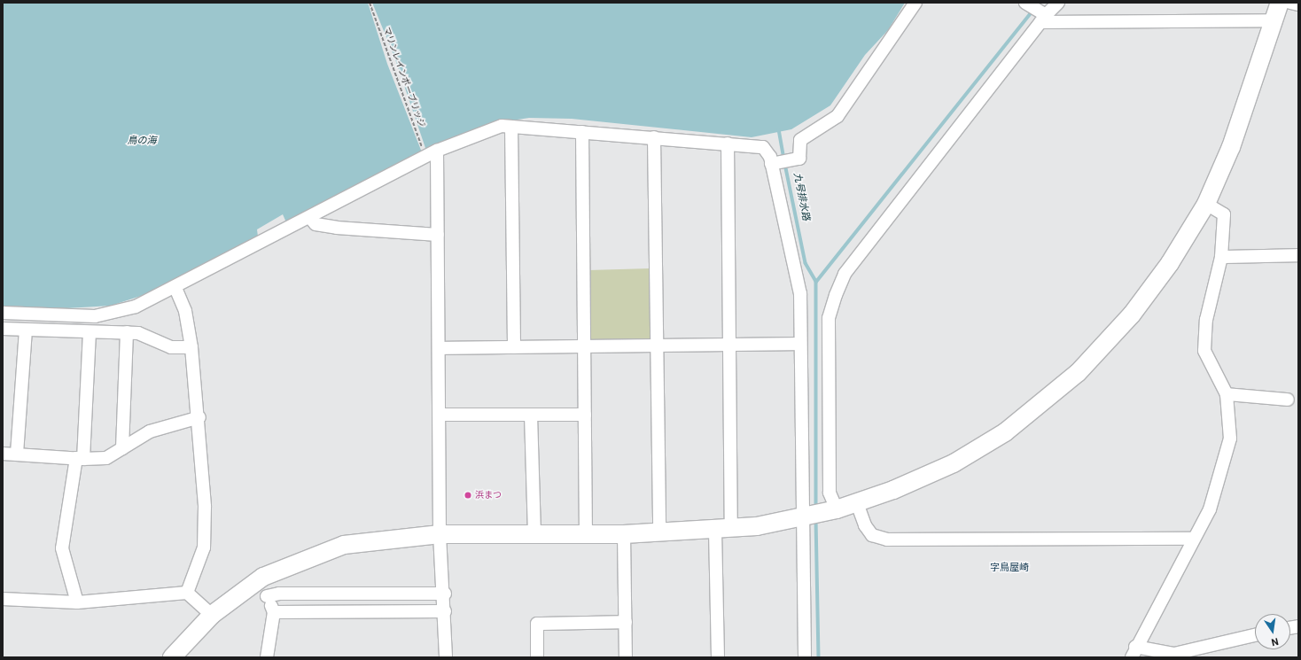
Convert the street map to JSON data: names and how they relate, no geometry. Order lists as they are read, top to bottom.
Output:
{
  "streets": {
    "path": ["マリンレインボーブリッジ"]
  },
  "districts": ["字鳥屋崎"],
  "water": ["鳥の海", "九号排水路"],
  "places": ["浜まつ"],
  "north": "bottom"
}
